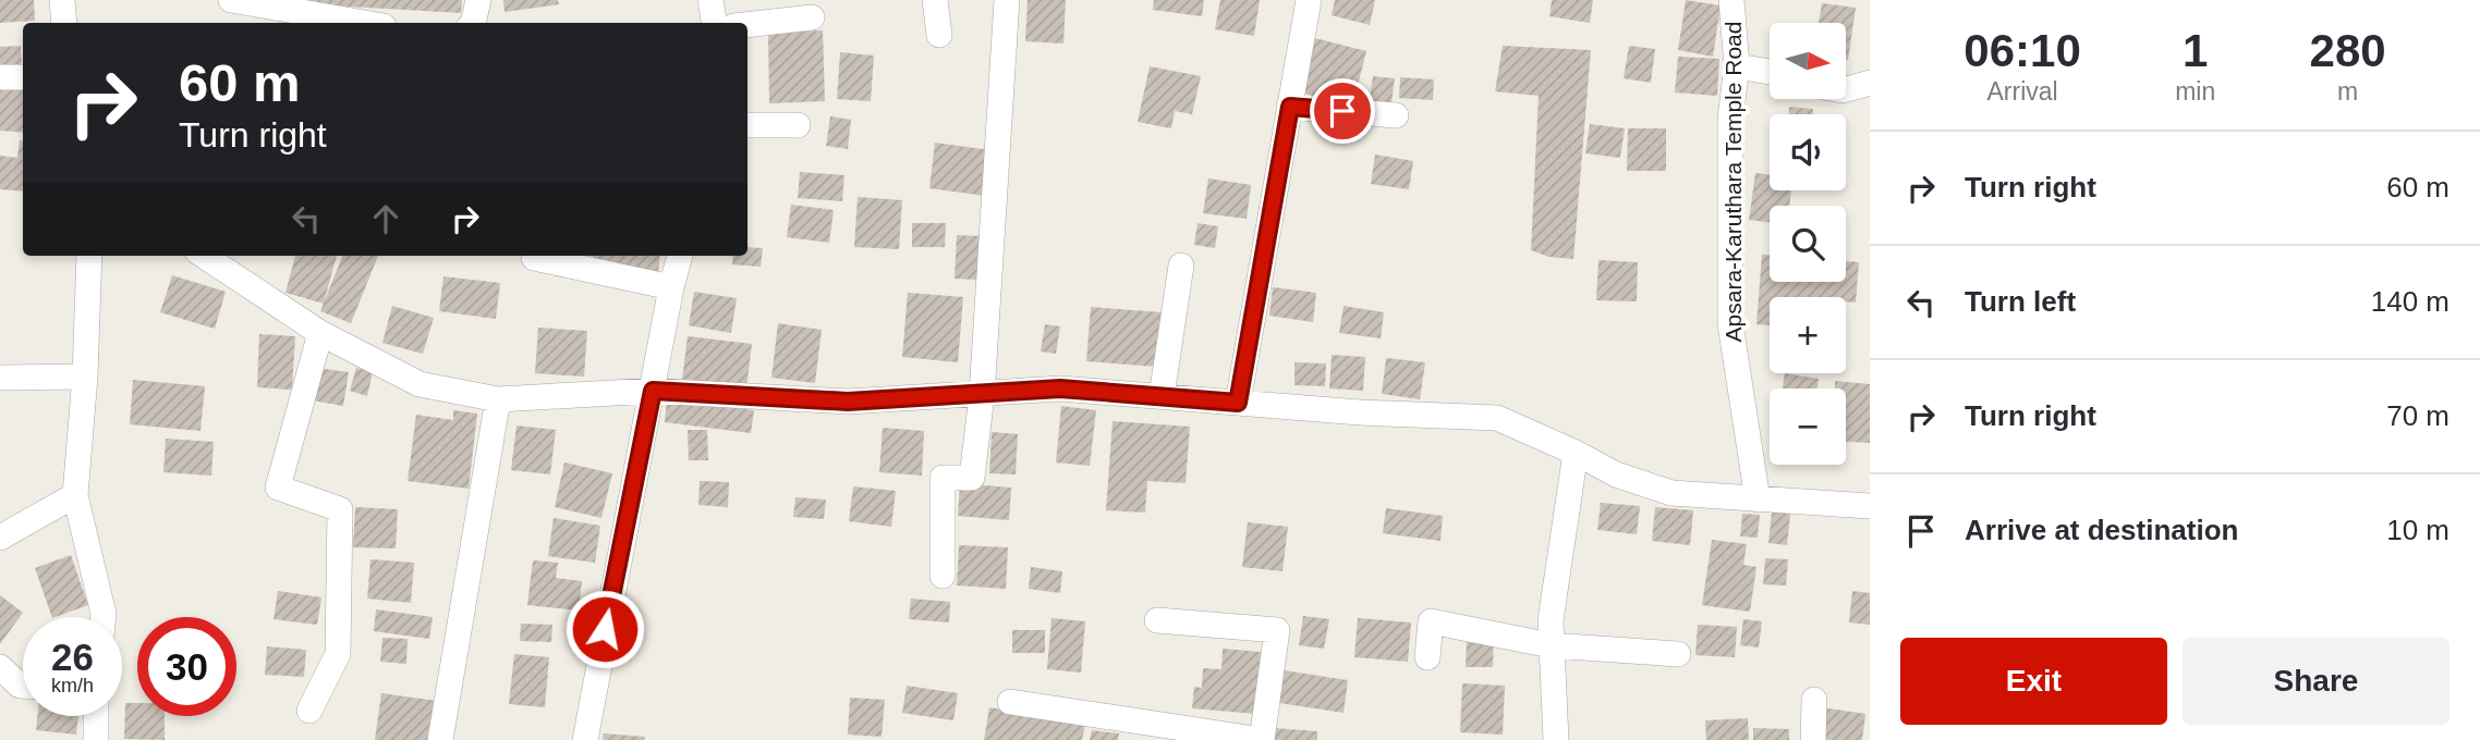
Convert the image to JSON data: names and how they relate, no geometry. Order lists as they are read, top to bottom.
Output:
{
  "streets": {
    "street": ["Apsara-Karuthara Temple Road"]
  },
  "north": "right",
  "page": {
    "eta": [
      "06:10",
      "Arrival",
      "1",
      "min",
      "280",
      "m"
    ],
    "map_buttons": ["+", "−"],
    "turn": ["60 m", "Turn right"],
    "list": [
      {
        "name": "Turn right",
        "value": "60 m"
      },
      {
        "name": "Turn left",
        "value": "140 m"
      },
      {
        "name": "Turn right",
        "value": "70 m"
      },
      {
        "name": "Arrive at destination",
        "value": "10 m"
      }
    ],
    "speed": "26 km/h",
    "limit": "30",
    "buttons": ["Exit", "Share"]
  }
}
